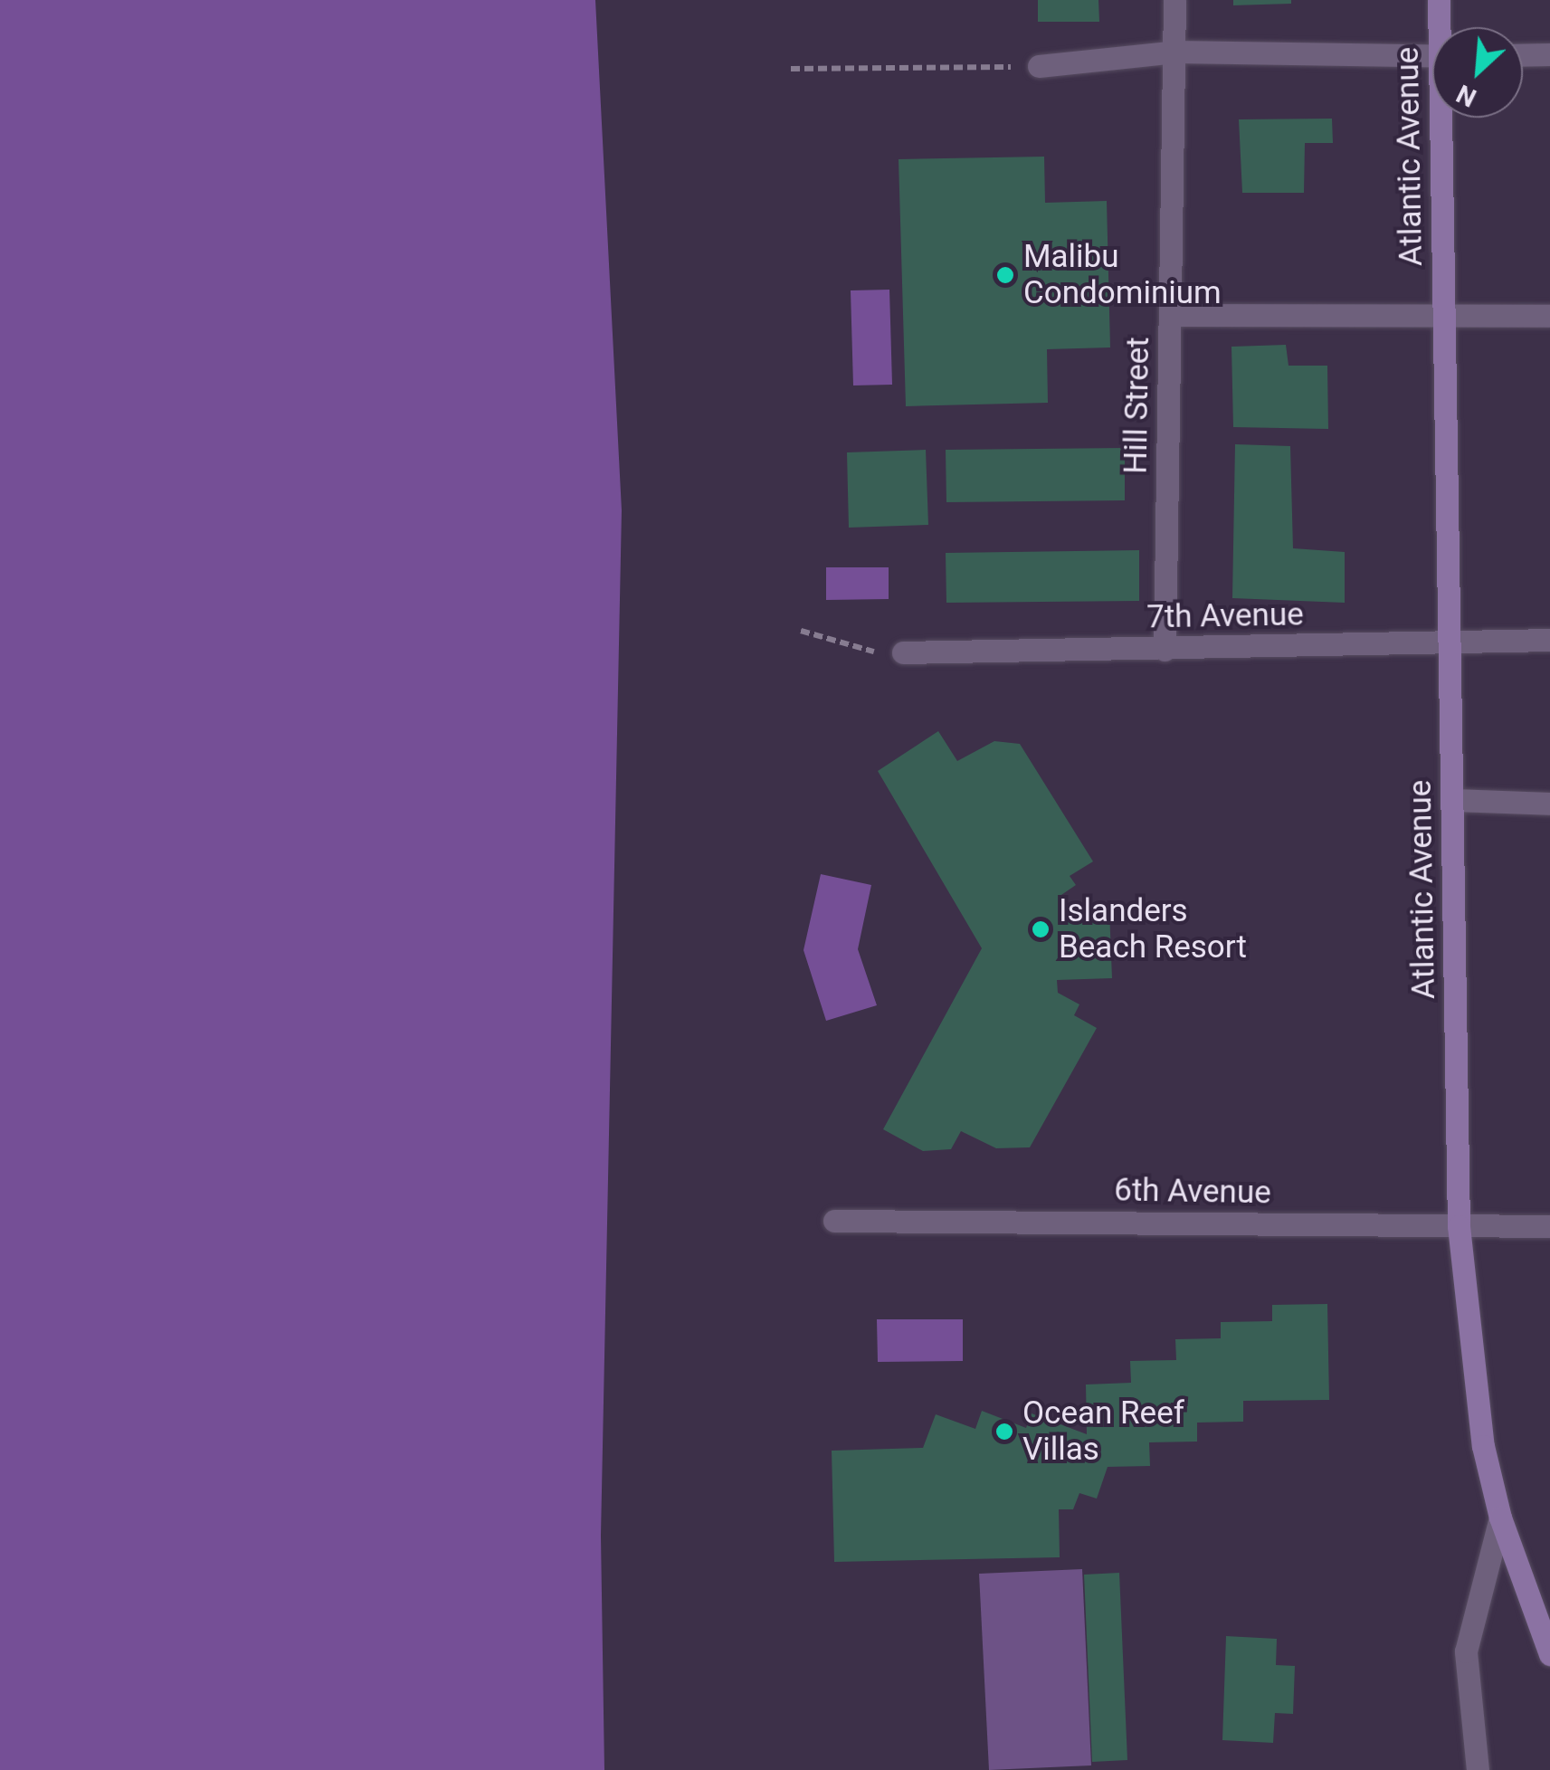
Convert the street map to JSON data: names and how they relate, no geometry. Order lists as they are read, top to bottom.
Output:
{
  "streets": {
    "main road": ["Atlantic Avenue"],
    "street": ["Hill Street", "7th Avenue", "6th Avenue"]
  },
  "crossings": [
    ["Atlantic Avenue", "7th Avenue"],
    ["Atlantic Avenue", "6th Avenue"],
    ["Hill Street", "7th Avenue"]
  ],
  "places": ["Malibu Condominium", "Islanders Beach Resort", "Ocean Reef Villas"],
  "north": "bottom left"
}
